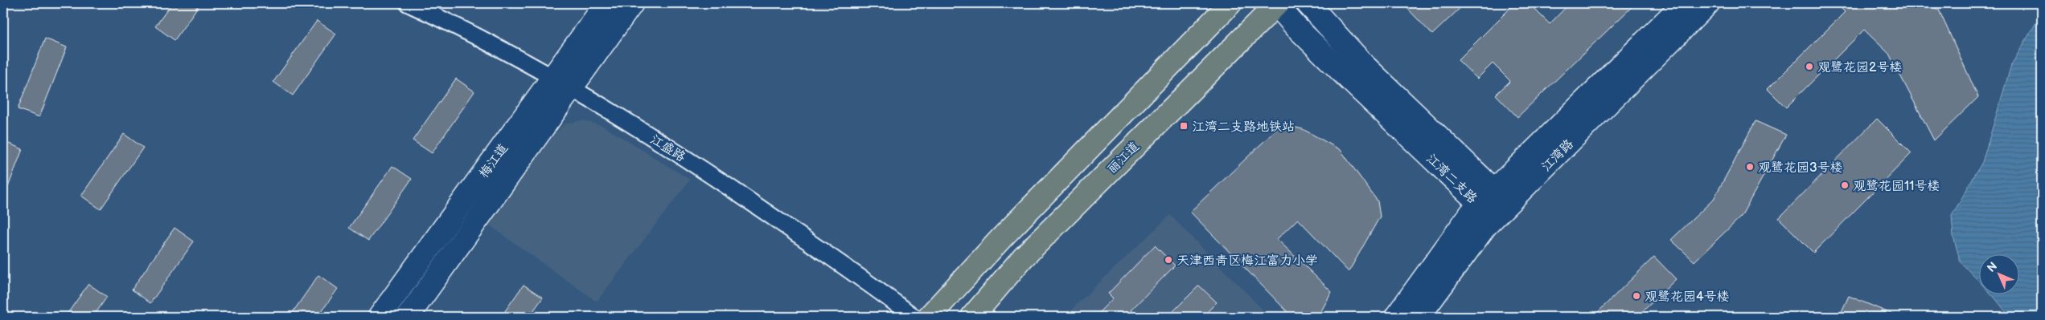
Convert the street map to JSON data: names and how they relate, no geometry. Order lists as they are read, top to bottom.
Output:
{
  "streets": {
    "main road": ["丽江道"],
    "street": [
      "江盛路",
      "江湾路",
      "梅江道",
      "江湾二支路"
    ]
  },
  "crossings": [
    ["江盛路", "梅江道"],
    ["江湾路", "江湾二支路"],
    ["丽江道", "江湾二支路"]
  ],
  "places": {
    "other": [
      "观鹭花园2号楼",
      "观鹭花园3号楼",
      "观鹭花园11号楼",
      "天津西青区梅江富力小学",
      "观鹭花园4号楼"
    ],
    "transit": ["江湾二支路地铁站"]
  },
  "north": "top left"
}
